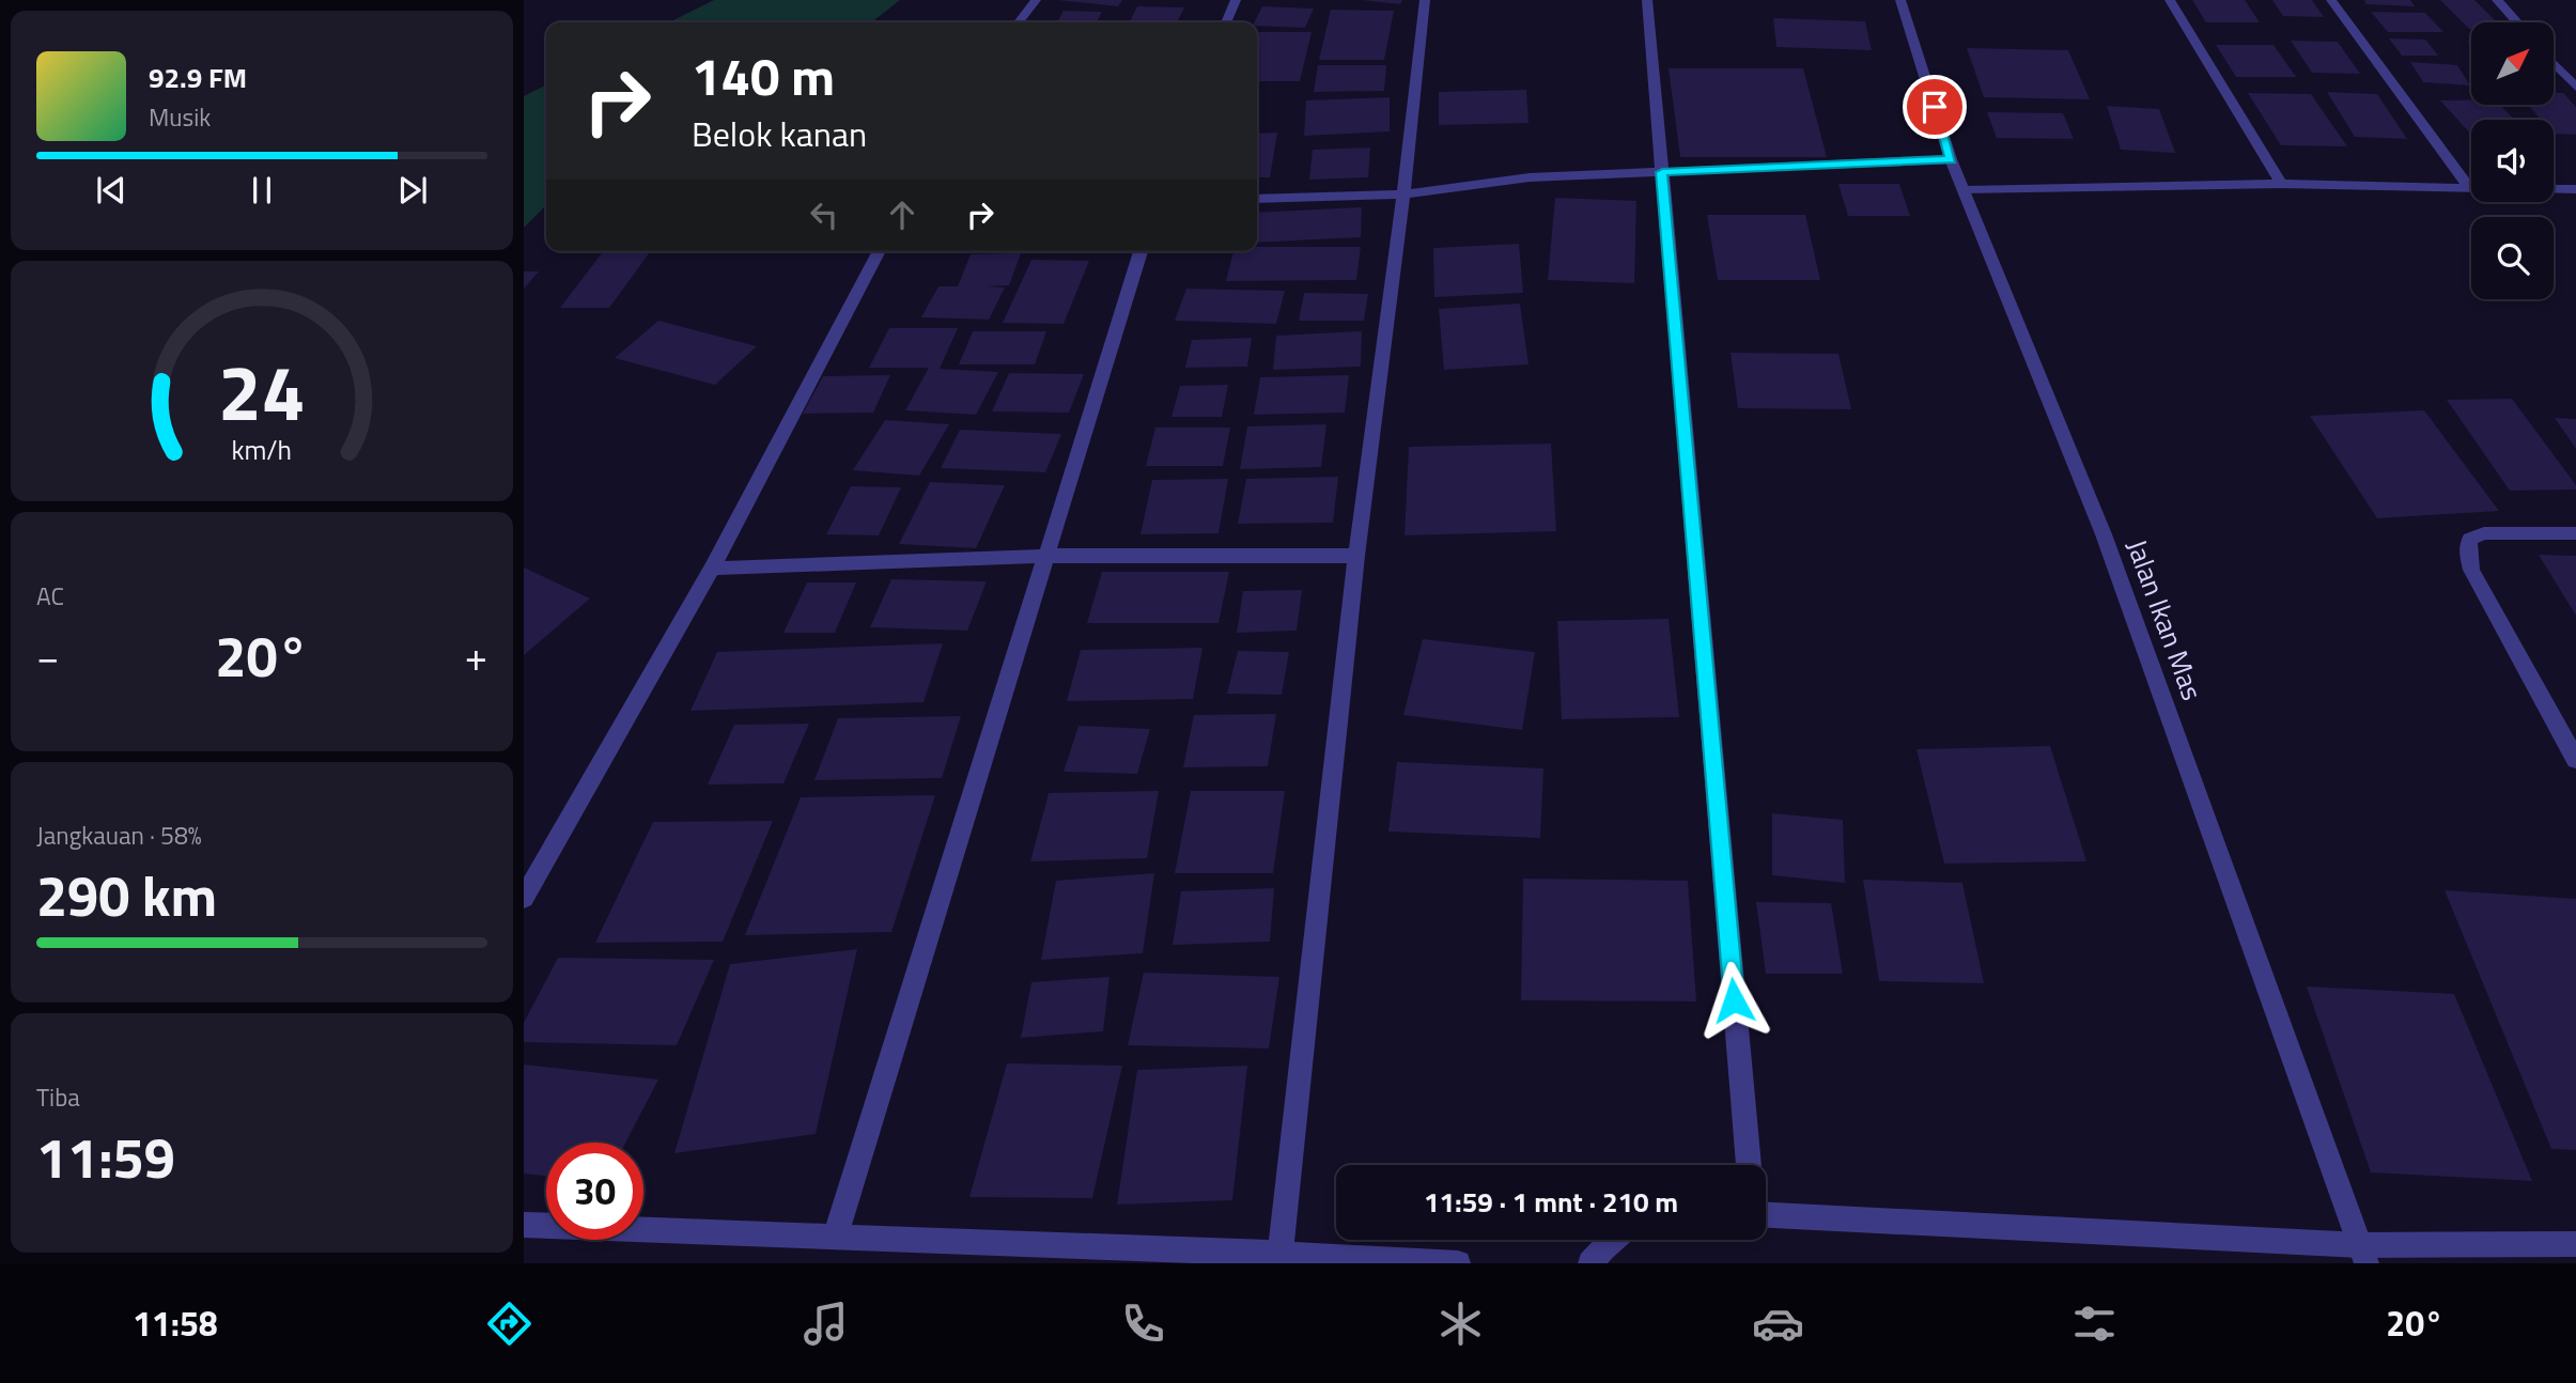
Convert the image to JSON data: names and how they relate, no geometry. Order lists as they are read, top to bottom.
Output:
{
  "streets": {
    "street": ["Jalan Ikan Mas"]
  },
  "north": "top right",
  "page": {
    "turn": ["140 m", "Belok kanan"],
    "song": ["92.9 FM", "Musik"],
    "tile": [
      "AC",
      ["Jangkauan · 58%", "290 km"],
      ["Tiba", "11:59"]
    ],
    "heat": ["−", "20°", "+"],
    "limit": "30",
    "trip": "11:59 · 1 mnt · 210 m",
    "tabs": ["11:58", "20°"],
    "gauge": ["24", "km/h"]
  }
}
